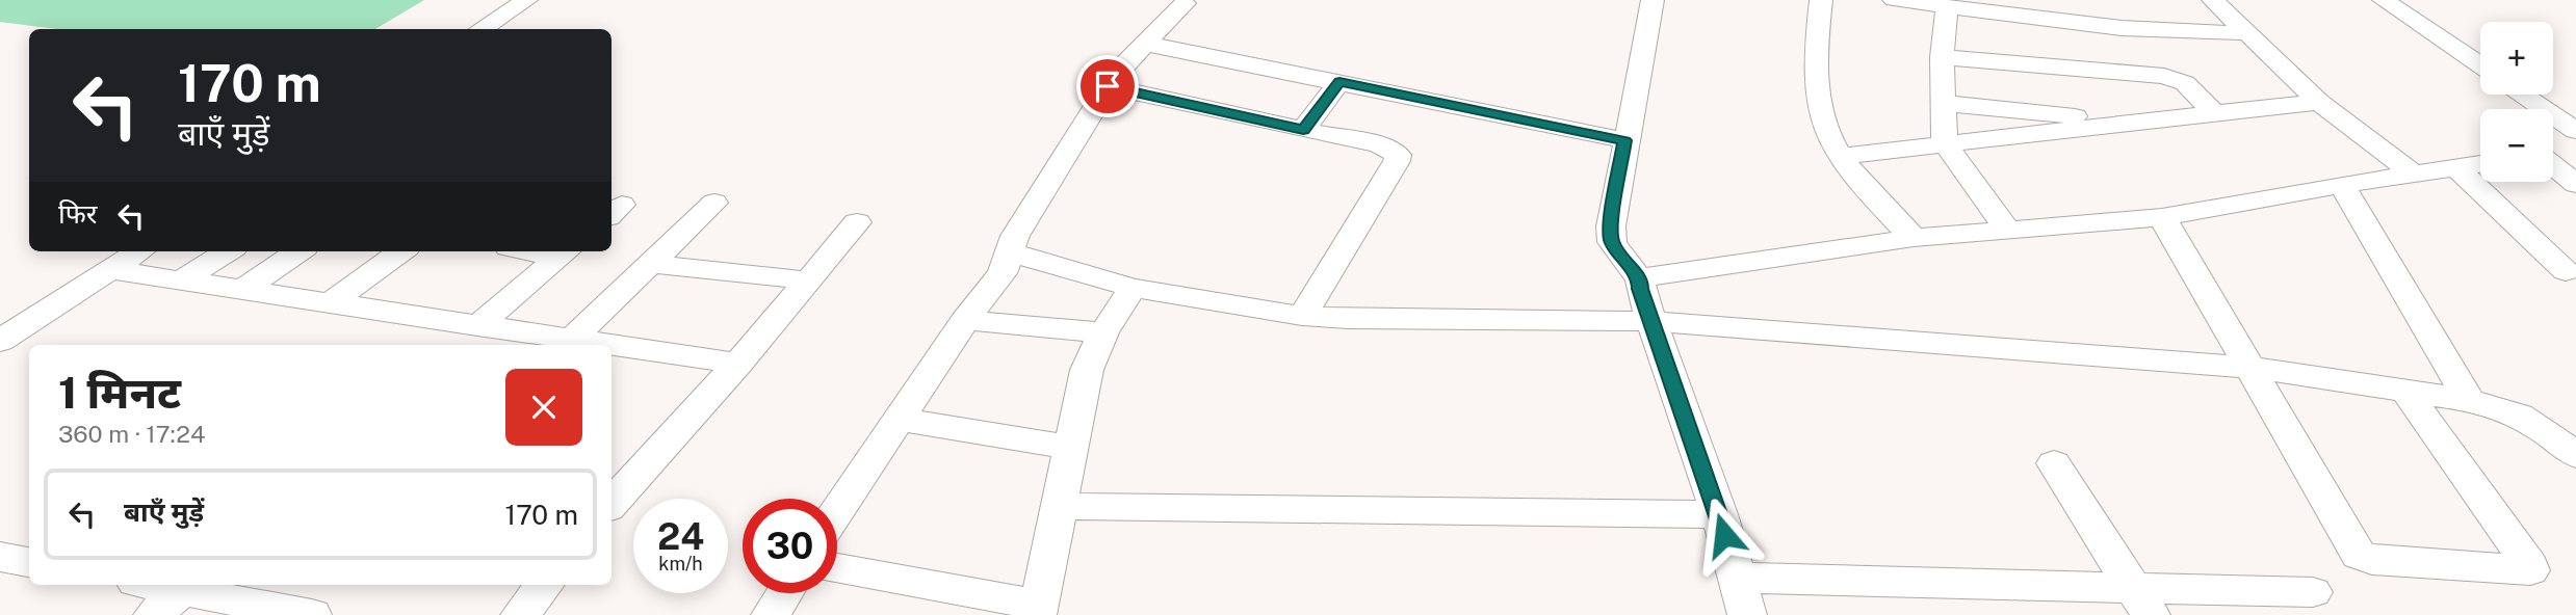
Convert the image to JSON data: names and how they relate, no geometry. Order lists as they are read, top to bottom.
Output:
{
  "page": {
    "map_buttons": ["+", "−"],
    "turn": ["170 m", "बाएँ मुड़ें"],
    "then": "फिर",
    "heading": ["1 मिनट", "360 m · 17:24"],
    "list": [
      {
        "name": "बाएँ मुड़ें",
        "value": "170 m"
      }
    ],
    "speed": "24 km/h",
    "limit": "30"
  }
}
